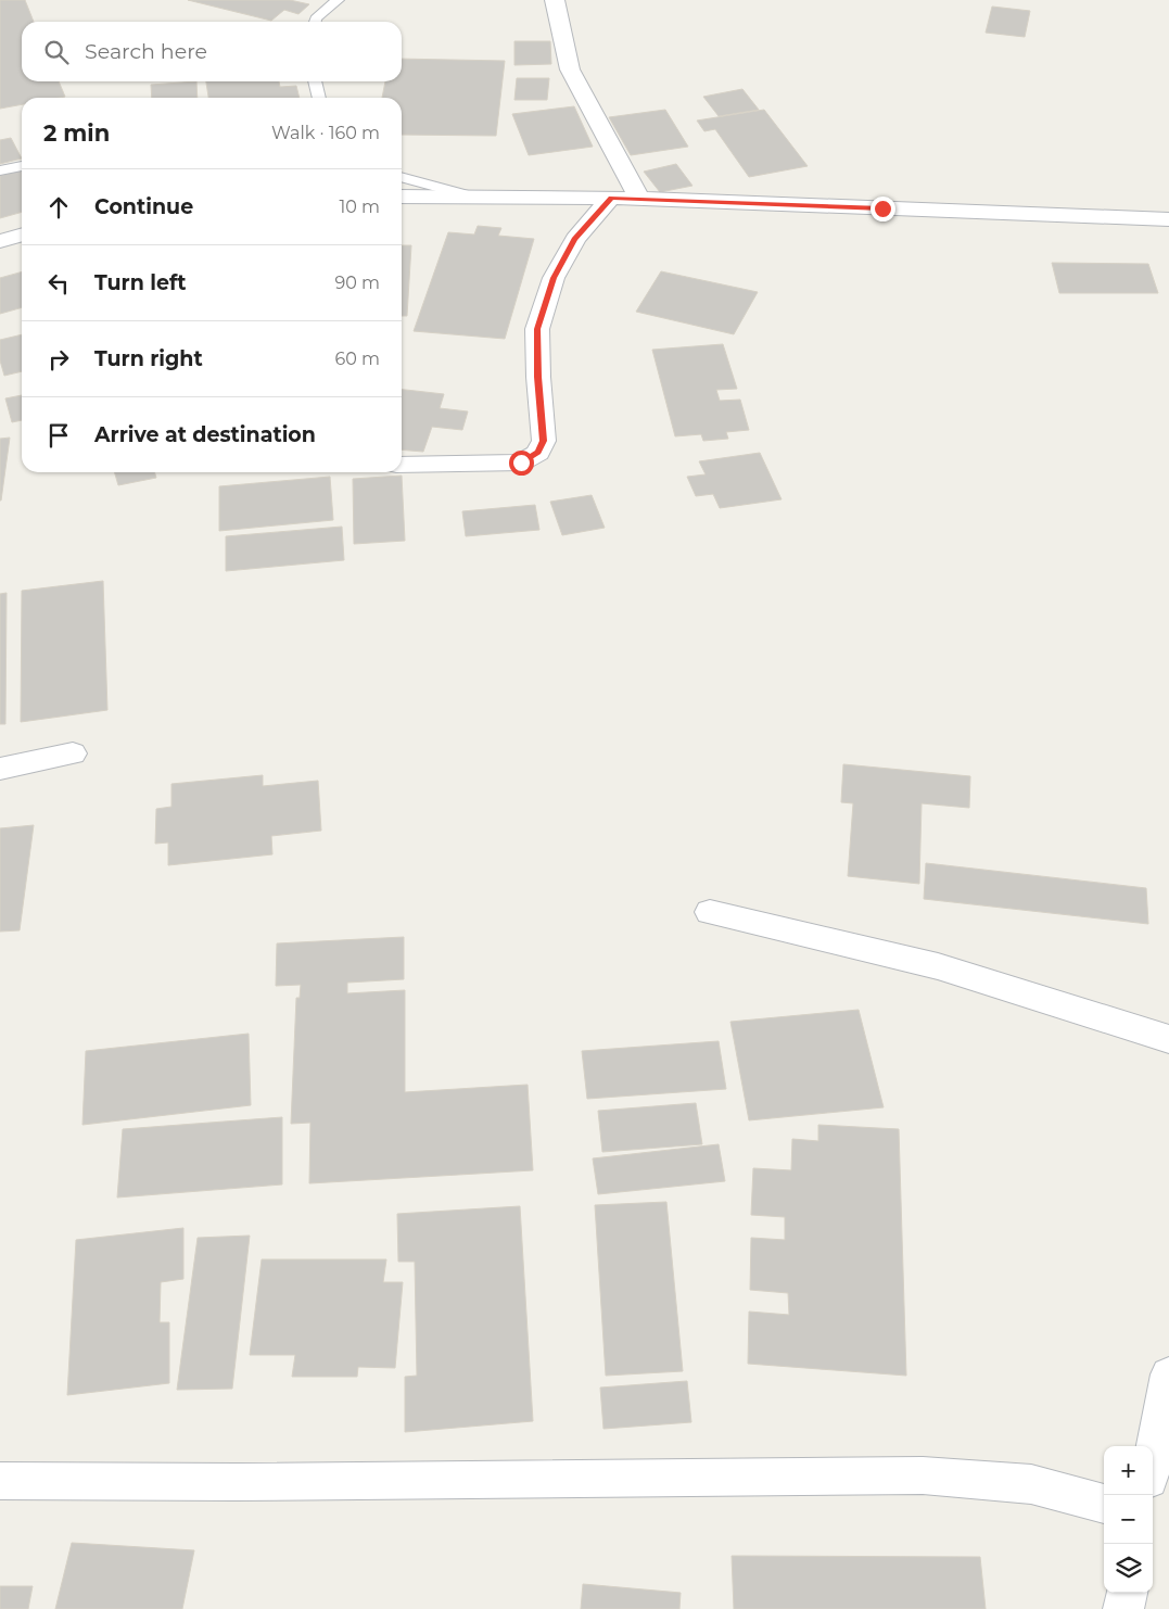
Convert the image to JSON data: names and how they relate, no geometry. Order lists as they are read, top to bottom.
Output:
{
  "page": {
    "search": "Search here",
    "heading": ["2 min", "Walk · 160 m"],
    "list": [
      ["Continue", "10 m"],
      ["Turn left", "90 m"],
      ["Turn right", "60 m"],
      "Arrive at destination"
    ],
    "map_buttons": ["+", "−"]
  }
}
